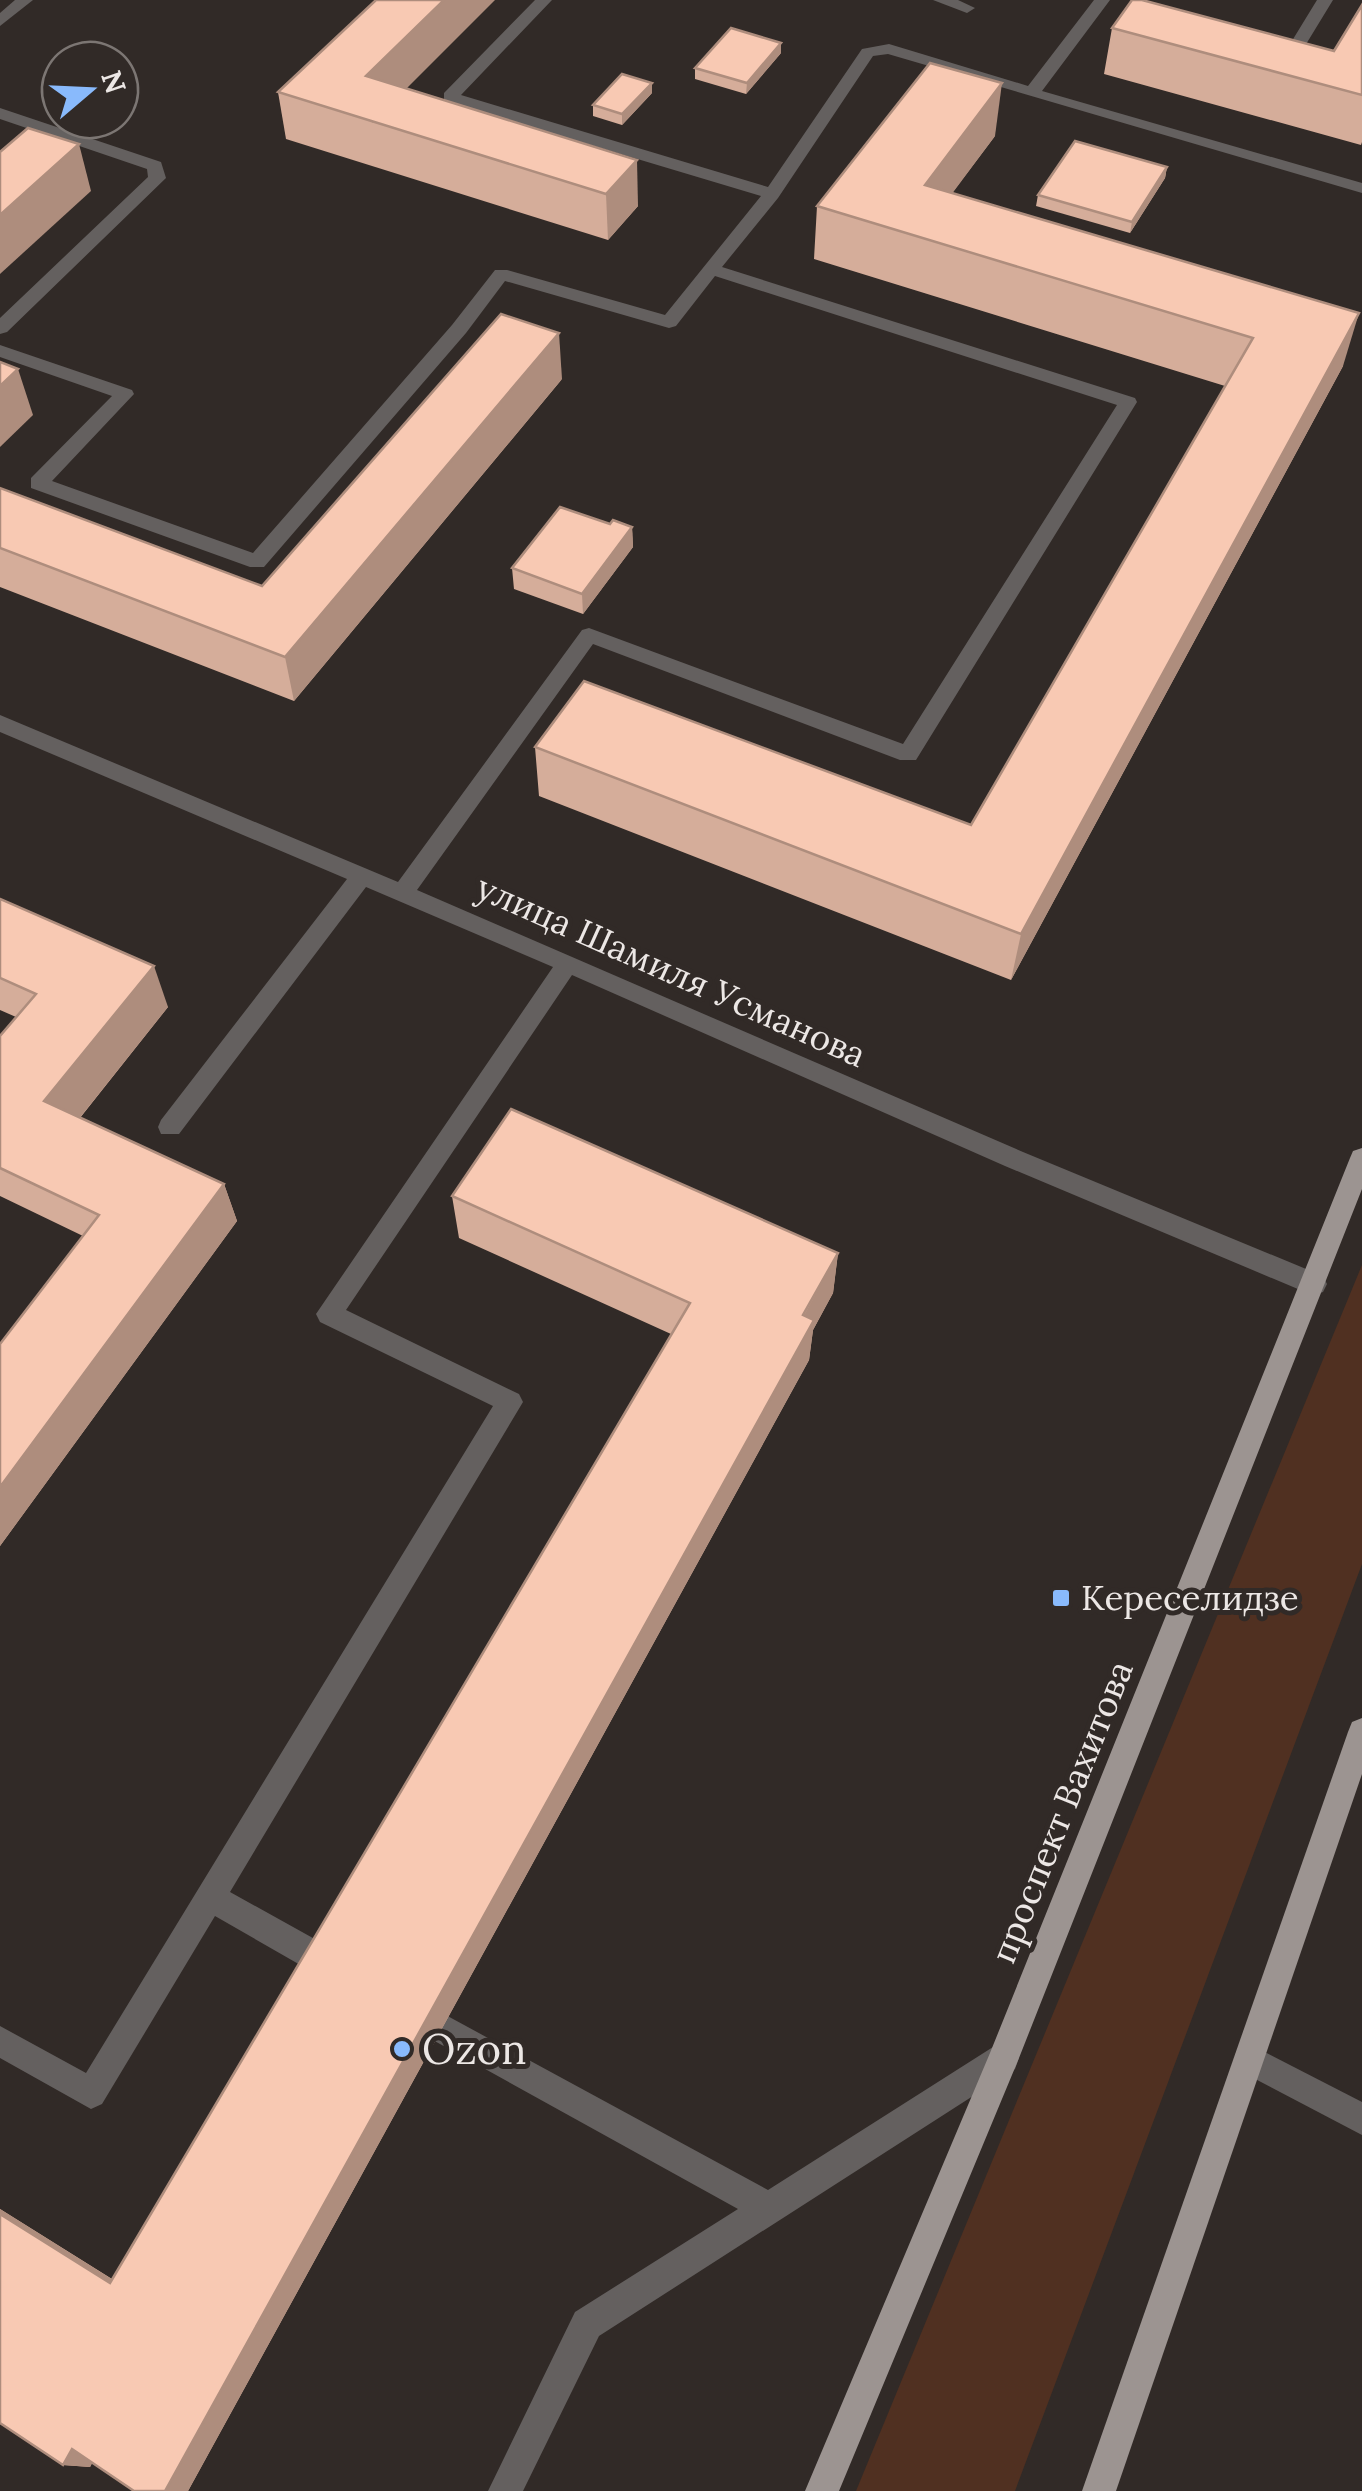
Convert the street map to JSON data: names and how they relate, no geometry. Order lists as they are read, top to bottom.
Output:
{
  "streets": {
    "main road": ["проспект Вахитова"],
    "street": ["улица Шамиля Усманова"]
  },
  "crossings": [
    ["улица Шамиля Усманова", "проспект Вахитова"]
  ],
  "places": {
    "transit": ["Кереселидзе"],
    "other": ["Ozon"]
  },
  "north": "right"
}
